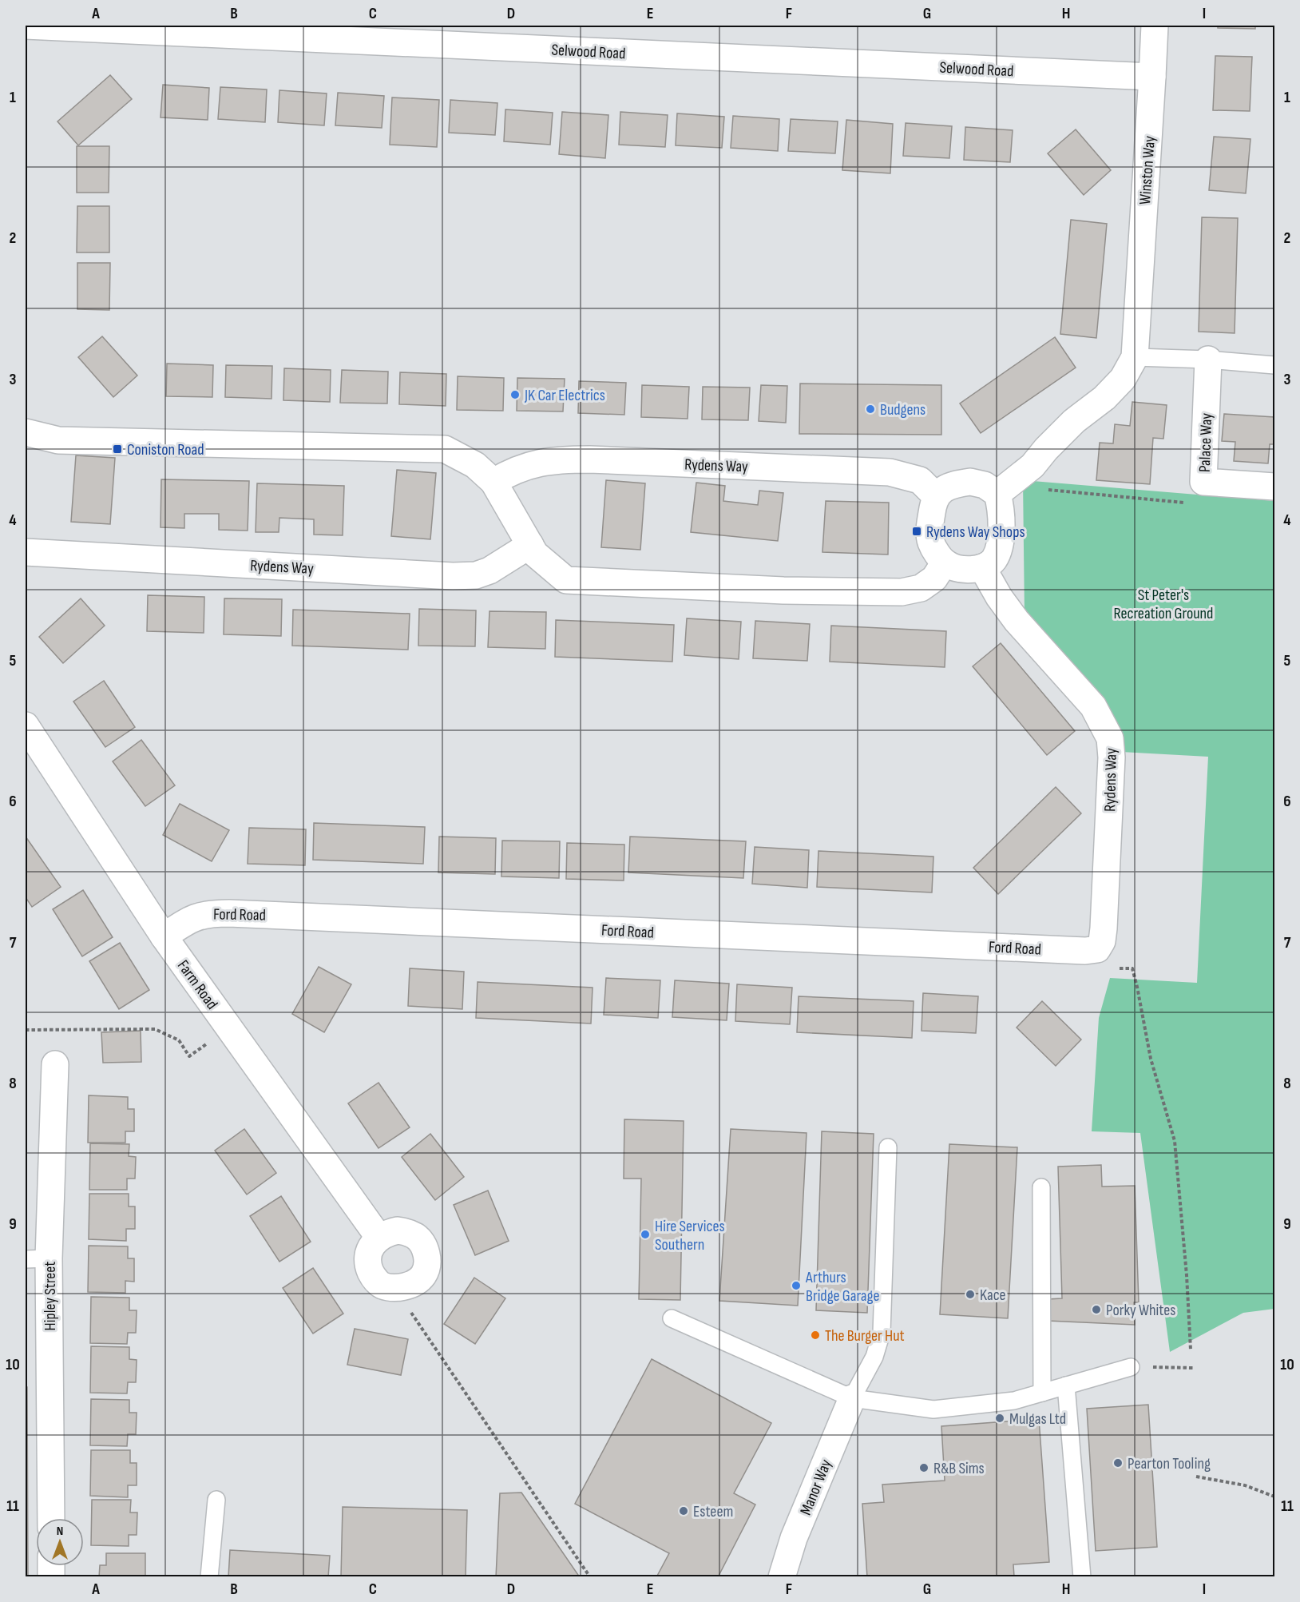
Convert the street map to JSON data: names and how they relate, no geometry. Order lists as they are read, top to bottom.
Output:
{
  "streets": {
    "street": [
      "Selwood Road",
      "Winston Way",
      "Palace Way",
      "Rydens Way",
      "Ford Road",
      "Farm Road",
      "Hipley Street",
      "Manor Way"
    ]
  },
  "crossings": [
    ["Selwood Road", "Winston Way"],
    ["Rydens Way", "Ford Road"],
    ["Ford Road", "Farm Road"]
  ],
  "parks": ["St Peter's Recreation Ground"],
  "places": {
    "other": [
      "JK Car Electrics",
      "Budgens",
      "Hire Services Southern",
      "Arthurs Bridge Garage",
      "Kace",
      "Porky Whites",
      "The Burger Hut",
      "Mulgas Ltd",
      "Pearton Tooling",
      "R&B Sims",
      "Esteem"
    ],
    "transit": ["Coniston Road", "Rydens Way Shops"]
  },
  "north": "top",
  "grid": {
    "columns": [
      "A",
      "B",
      "C",
      "D",
      "E",
      "F",
      "G",
      "H",
      "I"
    ],
    "rows": [
      "1",
      "2",
      "3",
      "4",
      "5",
      "6",
      "7",
      "8",
      "9",
      "10",
      "11"
    ]
  }
}
